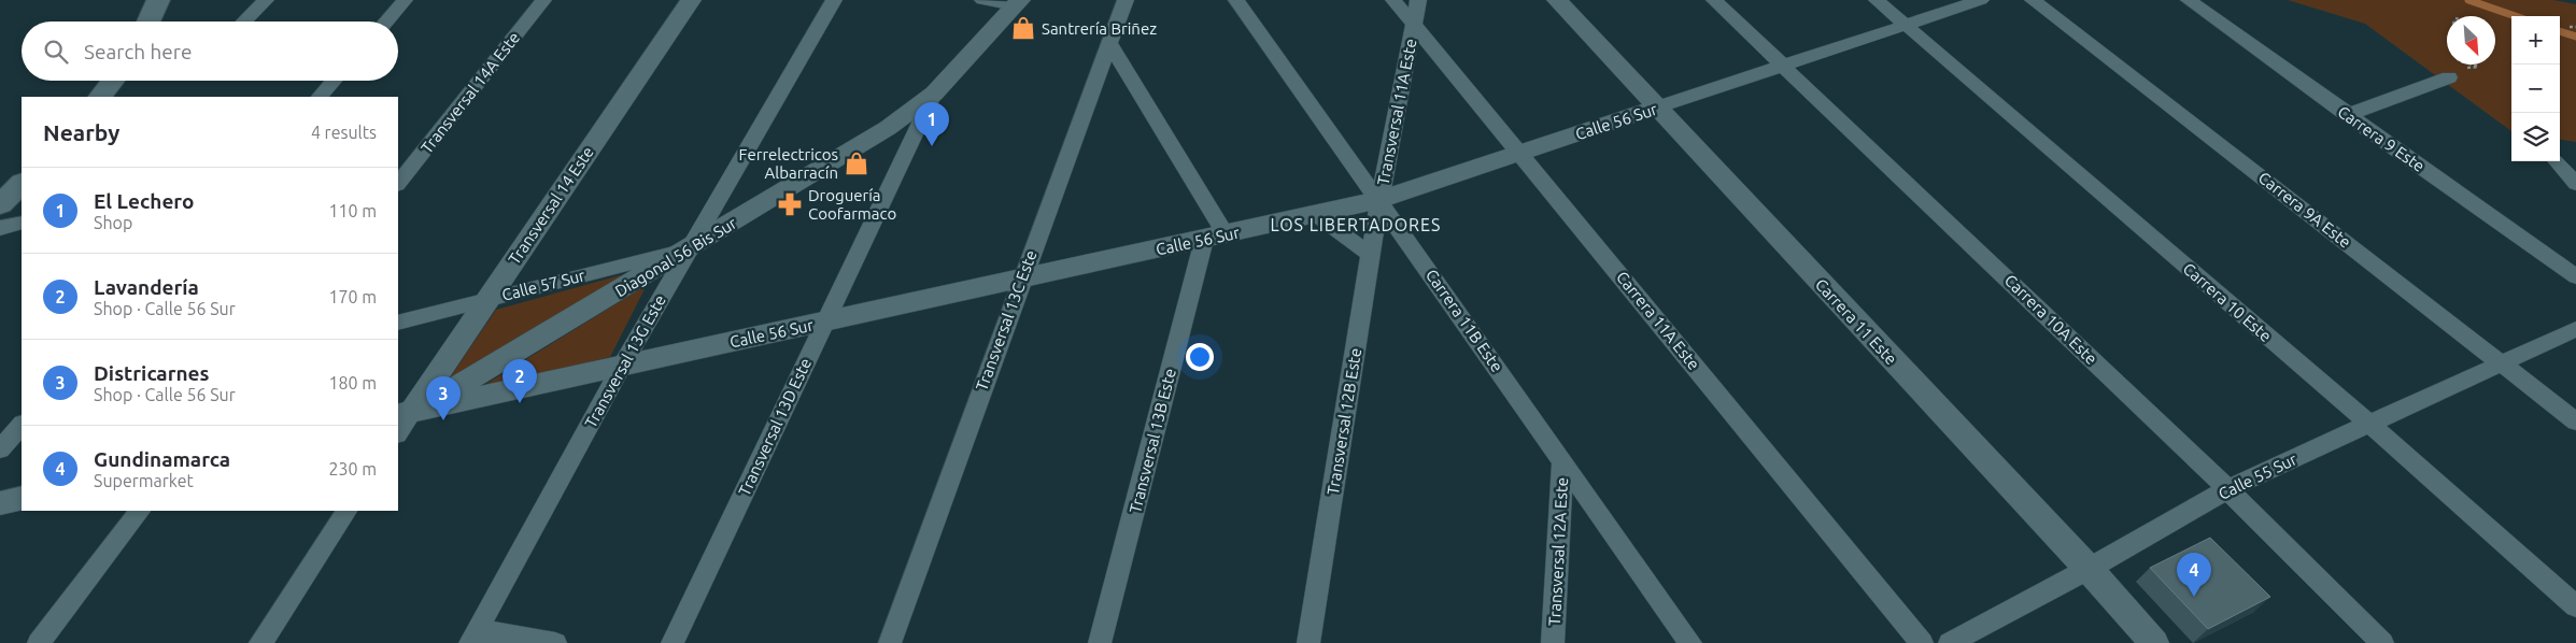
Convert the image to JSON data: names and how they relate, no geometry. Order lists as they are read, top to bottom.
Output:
{
  "streets": {
    "street": [
      "Transversal 14A Este",
      "Transversal 11A Este",
      "Calle 56 Sur",
      "Carrera 9 Este",
      "Transversal 14 Este",
      "Carrera 9A Este",
      "Diagonal 56 Bis Sur",
      "Calle 57 Sur",
      "Carrera 10 Este",
      "Carrera 10A Este",
      "Transversal 13C Este",
      "Carrera 11B Este",
      "Carrera 11A Este",
      "Carrera 11 Este",
      "Transversal 13G Este",
      "Transversal 12B Este",
      "Transversal 13D Este",
      "Transversal 13B Este",
      "Calle 55 Sur",
      "Transversal 12A Este"
    ]
  },
  "crossings": [
    ["Transversal 11A Este", "Calle 56 Sur"],
    ["Transversal 11A Este", "Carrera 11B Este"],
    ["Transversal 11A Este", "Carrera 11A Este"],
    ["Transversal 11A Este", "Transversal 12B Este"],
    ["Calle 56 Sur", "Transversal 14 Este"],
    ["Calle 56 Sur", "Diagonal 56 Bis Sur"],
    ["Calle 56 Sur", "Carrera 10 Este"],
    ["Calle 56 Sur", "Carrera 10A Este"],
    ["Calle 56 Sur", "Transversal 13C Este"],
    ["Calle 56 Sur", "Carrera 11B Este"],
    ["Calle 56 Sur", "Carrera 11A Este"],
    ["Calle 56 Sur", "Carrera 11 Este"],
    ["Calle 56 Sur", "Transversal 13G Este"],
    ["Calle 56 Sur", "Transversal 12B Este"],
    ["Calle 56 Sur", "Transversal 13D Este"],
    ["Calle 56 Sur", "Transversal 13B Este"],
    ["Transversal 14 Este", "Diagonal 56 Bis Sur"],
    ["Transversal 14 Este", "Calle 57 Sur"],
    ["Carrera 9A Este", "Calle 55 Sur"],
    ["Diagonal 56 Bis Sur", "Calle 57 Sur"],
    ["Diagonal 56 Bis Sur", "Transversal 13G Este"],
    ["Diagonal 56 Bis Sur", "Transversal 13D Este"],
    ["Calle 57 Sur", "Transversal 13G Este"],
    ["Carrera 10 Este", "Calle 55 Sur"],
    ["Carrera 10A Este", "Calle 55 Sur"],
    ["Carrera 11B Este", "Transversal 12B Este"],
    ["Carrera 11B Este", "Transversal 12A Este"],
    ["Carrera 11 Este", "Calle 55 Sur"]
  ],
  "districts": ["LOS LIBERTADORES"],
  "places": {
    "shop": ["Santrería Briñez", "Ferrelectricos Albarracín"],
    "pharmacy": ["Droguería Coofarmaco"]
  },
  "north": "bottom right",
  "page": {
    "map_buttons": ["+", "−"],
    "search": "Search here",
    "heading": ["Nearby", "4 results"],
    "pins": [
      "1",
      "2",
      "3",
      "4"
    ],
    "list": [
      {
        "mark": "1",
        "name": "El Lechero",
        "note": "Shop",
        "value": "110 m"
      },
      {
        "mark": "2",
        "name": "Lavandería",
        "note": "Shop · Calle 56 Sur",
        "value": "170 m"
      },
      {
        "mark": "3",
        "name": "Districarnes",
        "note": "Shop · Calle 56 Sur",
        "value": "180 m"
      },
      {
        "mark": "4",
        "name": "Gundinamarca",
        "note": "Supermarket",
        "value": "230 m"
      }
    ]
  }
}
